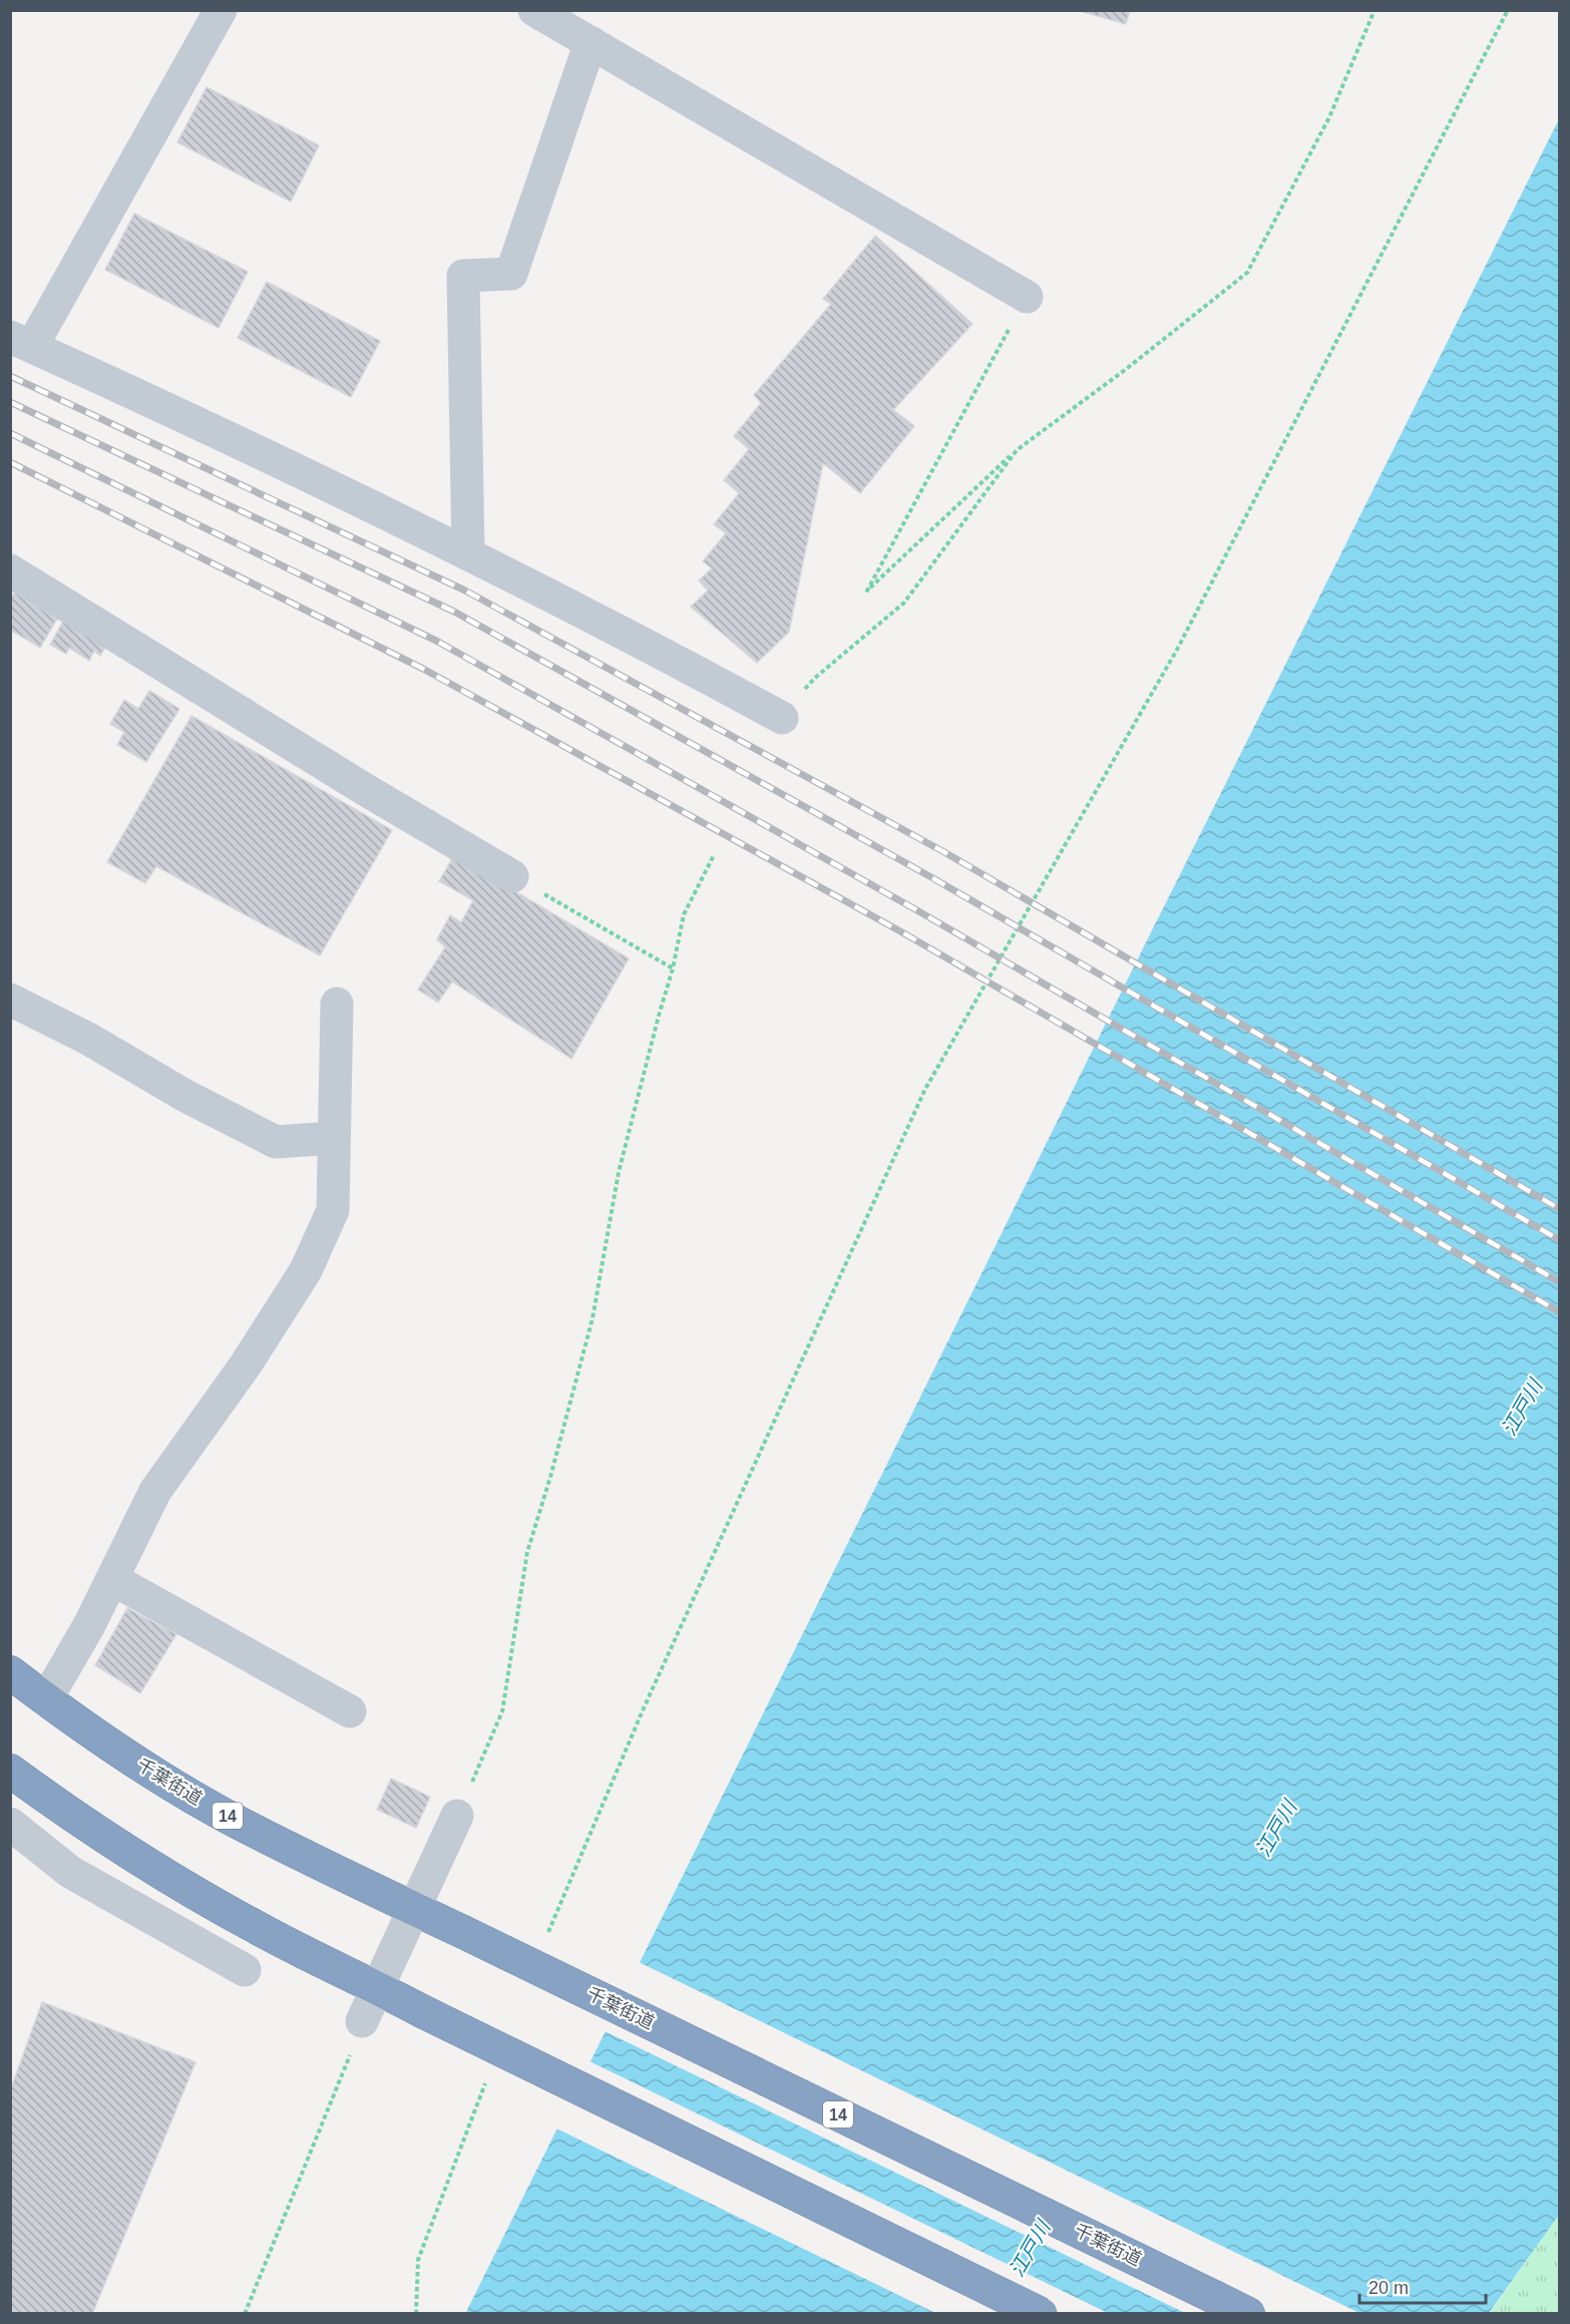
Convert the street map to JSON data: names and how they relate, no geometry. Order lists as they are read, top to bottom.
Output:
{
  "streets": {
    "highway": ["千葉街道", "14"]
  },
  "water": ["江戸川"],
  "scale_bar": "20 m"
}
